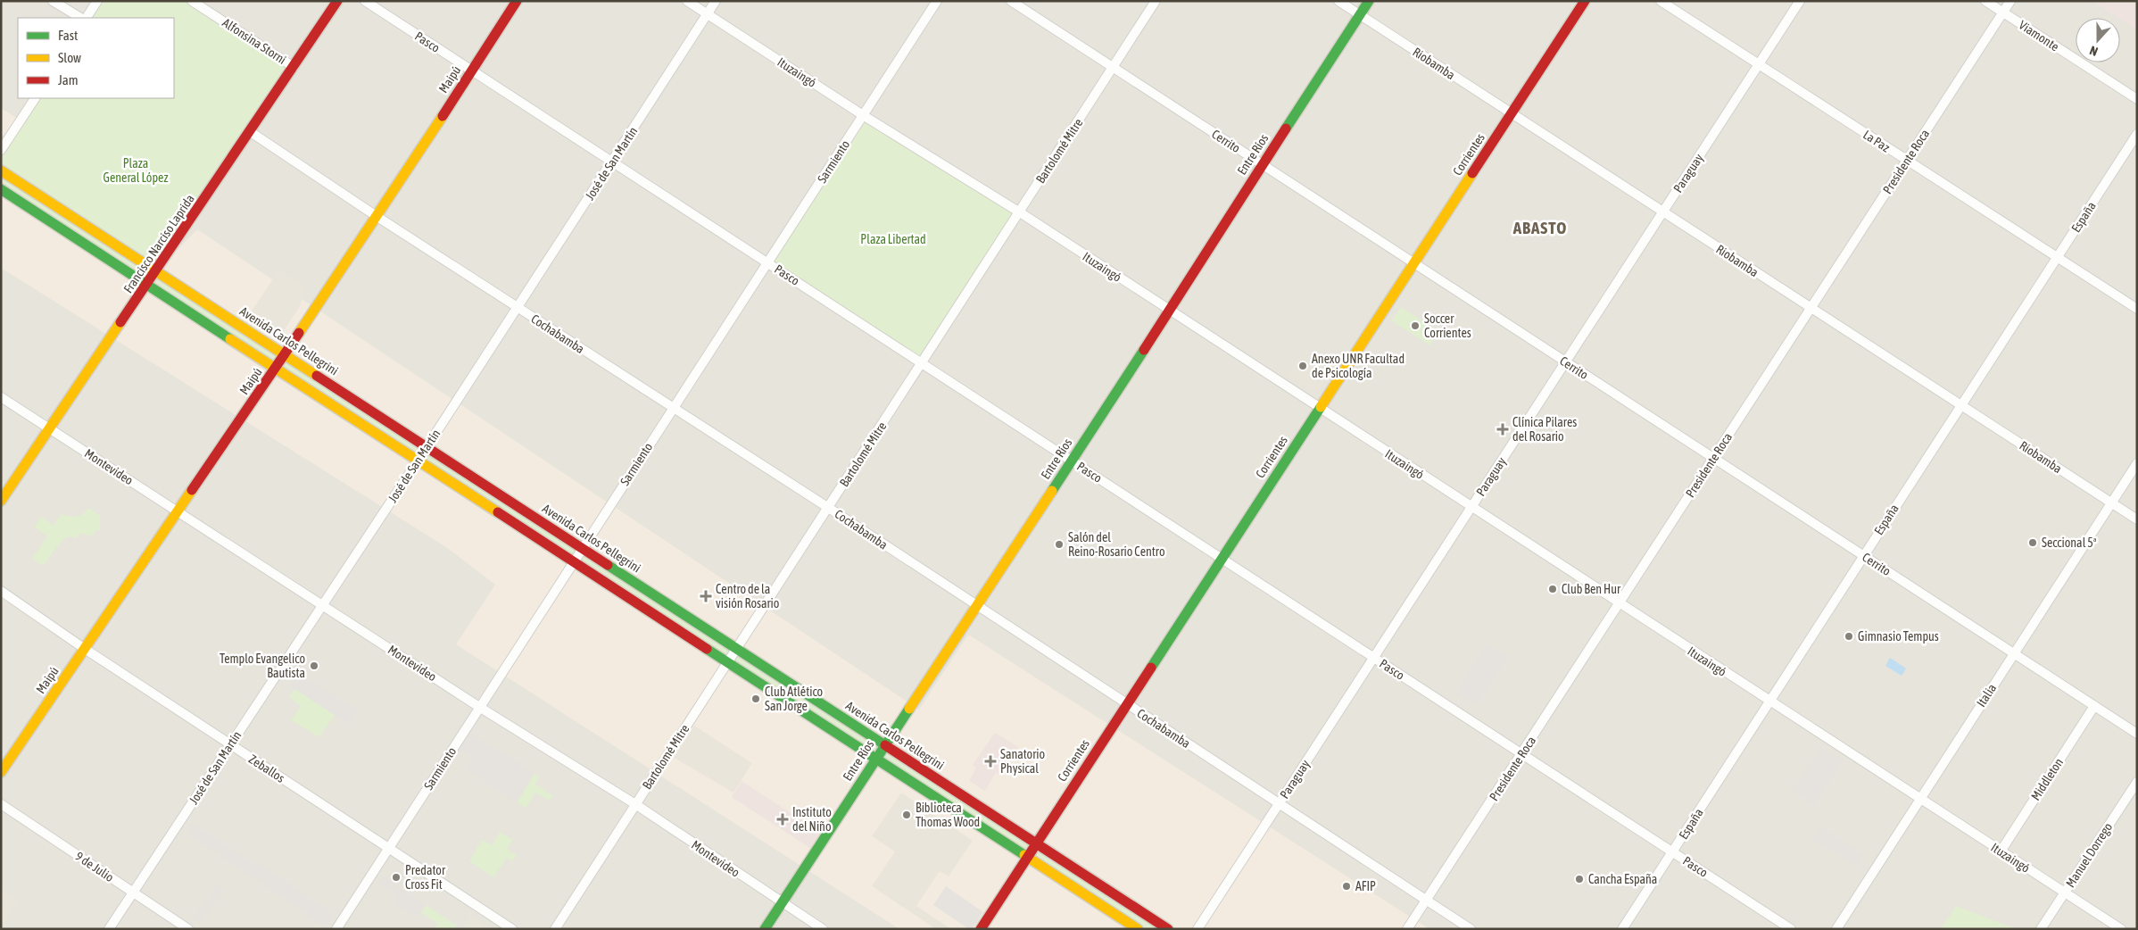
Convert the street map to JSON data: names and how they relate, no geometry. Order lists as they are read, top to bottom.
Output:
{
  "streets": {
    "main road": [
      "Maipú",
      "Entre Ríos",
      "Corrientes",
      "Francisco Narciso Laprida",
      "Avenida Carlos Pellegrini"
    ],
    "street": [
      "Viamonte",
      "Alfonsina Storni",
      "Pasco",
      "Riobamba",
      "Ituzaingó",
      "Cerrito",
      "La Paz",
      "Bartolomé Mitre",
      "Sarmiento",
      "Presidente Roca",
      "José de San Martín",
      "Paraguay",
      "España",
      "Cochabamba",
      "Montevideo",
      "Italia",
      "Zeballos",
      "Middleton",
      "Manuel Dorrego",
      "9 de Julio"
    ]
  },
  "crossings": [
    ["Viamonte", "Presidente Roca"],
    ["Alfonsina Storni", "Francisco Narciso Laprida"],
    ["Pasco", "Maipú"],
    ["Pasco", "Bartolomé Mitre"],
    ["Pasco", "Entre Ríos"],
    ["Pasco", "Corrientes"],
    ["Pasco", "Sarmiento"],
    ["Pasco", "Presidente Roca"],
    ["Pasco", "José de San Martín"],
    ["Pasco", "Paraguay"],
    ["Pasco", "España"],
    ["Riobamba", "Entre Ríos"],
    ["Riobamba", "Corrientes"],
    ["Riobamba", "Presidente Roca"],
    ["Riobamba", "Paraguay"],
    ["Riobamba", "España"],
    ["Riobamba", "Italia"],
    ["Ituzaingó", "Bartolomé Mitre"],
    ["Ituzaingó", "Entre Ríos"],
    ["Ituzaingó", "Corrientes"],
    ["Ituzaingó", "Sarmiento"],
    ["Ituzaingó", "Presidente Roca"],
    ["Ituzaingó", "José de San Martín"],
    ["Ituzaingó", "Paraguay"],
    ["Ituzaingó", "España"],
    ["Ituzaingó", "Italia"],
    ["Ituzaingó", "Middleton"],
    ["Ituzaingó", "Manuel Dorrego"],
    ["Maipú", "Cochabamba"],
    ["Maipú", "Avenida Carlos Pellegrini"],
    ["Maipú", "Montevideo"],
    ["Maipú", "Zeballos"],
    ["Cerrito", "Bartolomé Mitre"],
    ["Cerrito", "Entre Ríos"],
    ["Cerrito", "Corrientes"],
    ["Cerrito", "Presidente Roca"],
    ["Cerrito", "Paraguay"],
    ["Cerrito", "España"],
    ["Cerrito", "Italia"],
    ["Cerrito", "Middleton"],
    ["La Paz", "Presidente Roca"],
    ["La Paz", "Paraguay"],
    ["La Paz", "España"],
    ["Bartolomé Mitre", "Cochabamba"],
    ["Bartolomé Mitre", "Avenida Carlos Pellegrini"],
    ["Bartolomé Mitre", "Montevideo"],
    ["Entre Ríos", "Cochabamba"],
    ["Entre Ríos", "Avenida Carlos Pellegrini"],
    ["Entre Ríos", "Montevideo"],
    ["Corrientes", "Cochabamba"],
    ["Corrientes", "Avenida Carlos Pellegrini"],
    ["Sarmiento", "Cochabamba"],
    ["Sarmiento", "Avenida Carlos Pellegrini"],
    ["Sarmiento", "Montevideo"],
    ["Sarmiento", "Zeballos"],
    ["Presidente Roca", "Cochabamba"],
    ["José de San Martín", "Cochabamba"],
    ["José de San Martín", "Avenida Carlos Pellegrini"],
    ["José de San Martín", "Montevideo"],
    ["José de San Martín", "Zeballos"],
    ["José de San Martín", "9 de Julio"],
    ["Paraguay", "Cochabamba"],
    ["Francisco Narciso Laprida", "Cochabamba"],
    ["Francisco Narciso Laprida", "Avenida Carlos Pellegrini"],
    ["Francisco Narciso Laprida", "Montevideo"]
  ],
  "districts": ["ABASTO"],
  "parks": ["Plaza General López", "Plaza Libertad"],
  "places": {
    "other": [
      "Soccer Corrientes",
      "Anexo UNR Facultad de Psicología",
      "Seccional 5ª",
      "Salón del Reino-Rosario Centro",
      "Club Ben Hur",
      "Gimnasio Tempus",
      "Templo Evangelico Bautista",
      "Club Atlético San Jorge",
      "Biblioteca Thomas Wood",
      "Predator Cross Fit",
      "Cancha España",
      "AFIP"
    ],
    "health": [
      "Clínica Pilares del Rosario",
      "Centro de la visión Rosario",
      "Sanatorio Physical",
      "Instituto del Niño"
    ]
  },
  "legend": ["Fast", "Slow", "Jam"],
  "north": "bottom"
}
